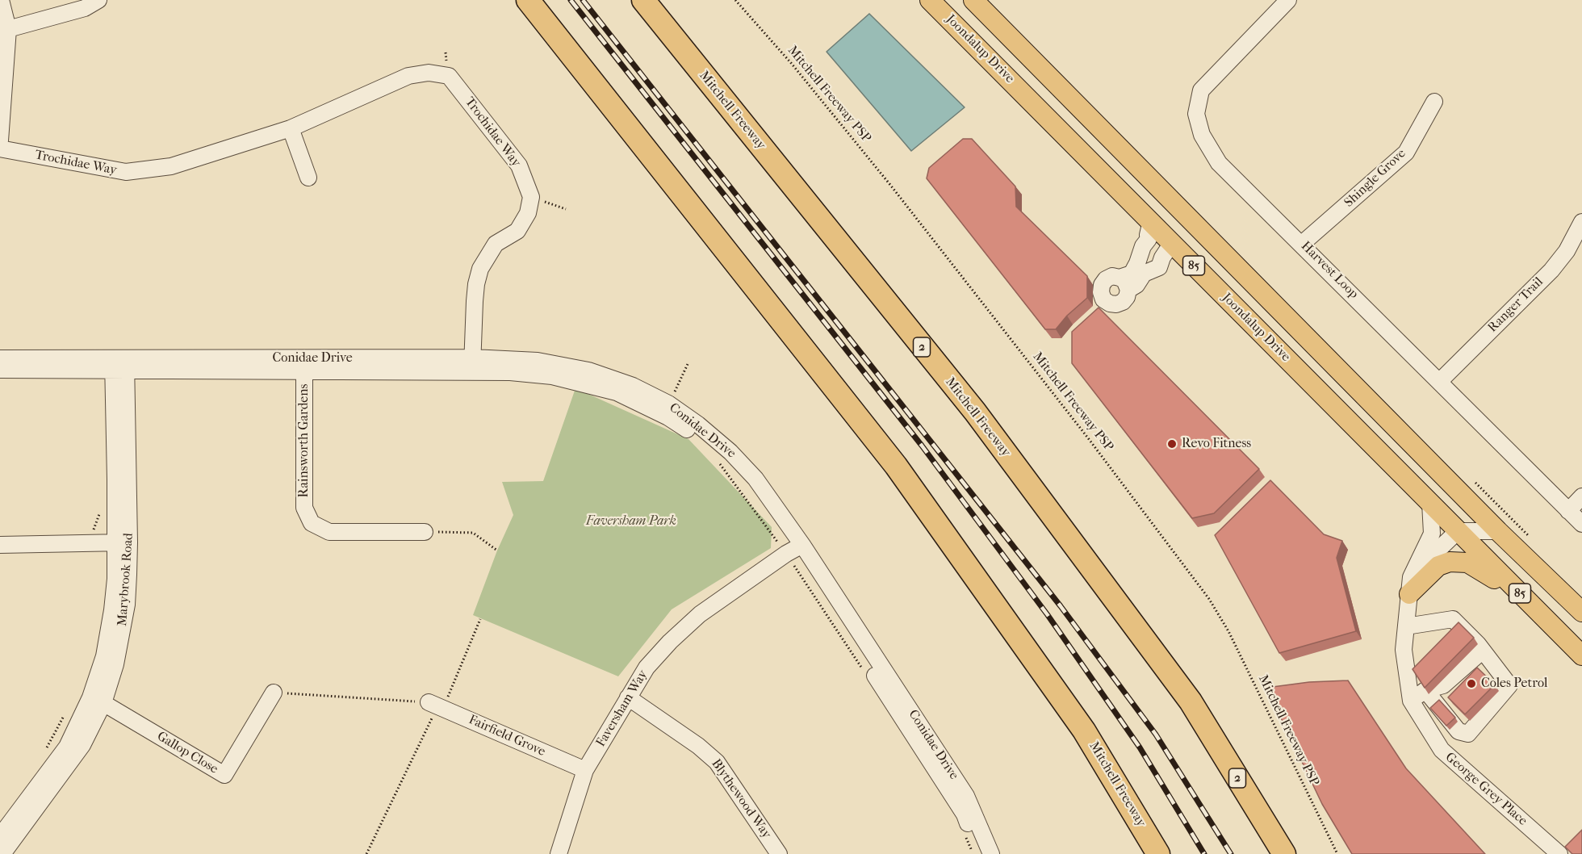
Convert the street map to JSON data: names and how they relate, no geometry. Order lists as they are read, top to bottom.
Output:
{
  "streets": {
    "highway": ["Mitchell Freeway", "2"],
    "main road": ["Joondalup Drive", "85"],
    "street": [
      "Trochidae Way",
      "Shingle Grove",
      "Harvest Loop",
      "Ranger Trail",
      "Conidae Drive",
      "Rainsworth Gardens",
      "Marybrook Road",
      "Faversham Way",
      "Fairfield Grove",
      "Gallop Close",
      "George Grey Place",
      "Blythewood Way"
    ],
    "path": ["Mitchell Freeway PSP"]
  },
  "crossings": [
    ["Joondalup Drive", "George Grey Place"],
    ["Shingle Grove", "Harvest Loop"],
    ["Harvest Loop", "Ranger Trail"],
    ["Conidae Drive", "Rainsworth Gardens"],
    ["Conidae Drive", "Marybrook Road"],
    ["Conidae Drive", "Faversham Way"],
    ["Marybrook Road", "Gallop Close"],
    ["Faversham Way", "Fairfield Grove"],
    ["Faversham Way", "Blythewood Way"]
  ],
  "parks": ["Faversham Park"],
  "places": ["Revo Fitness", "Coles Petrol"]
}
